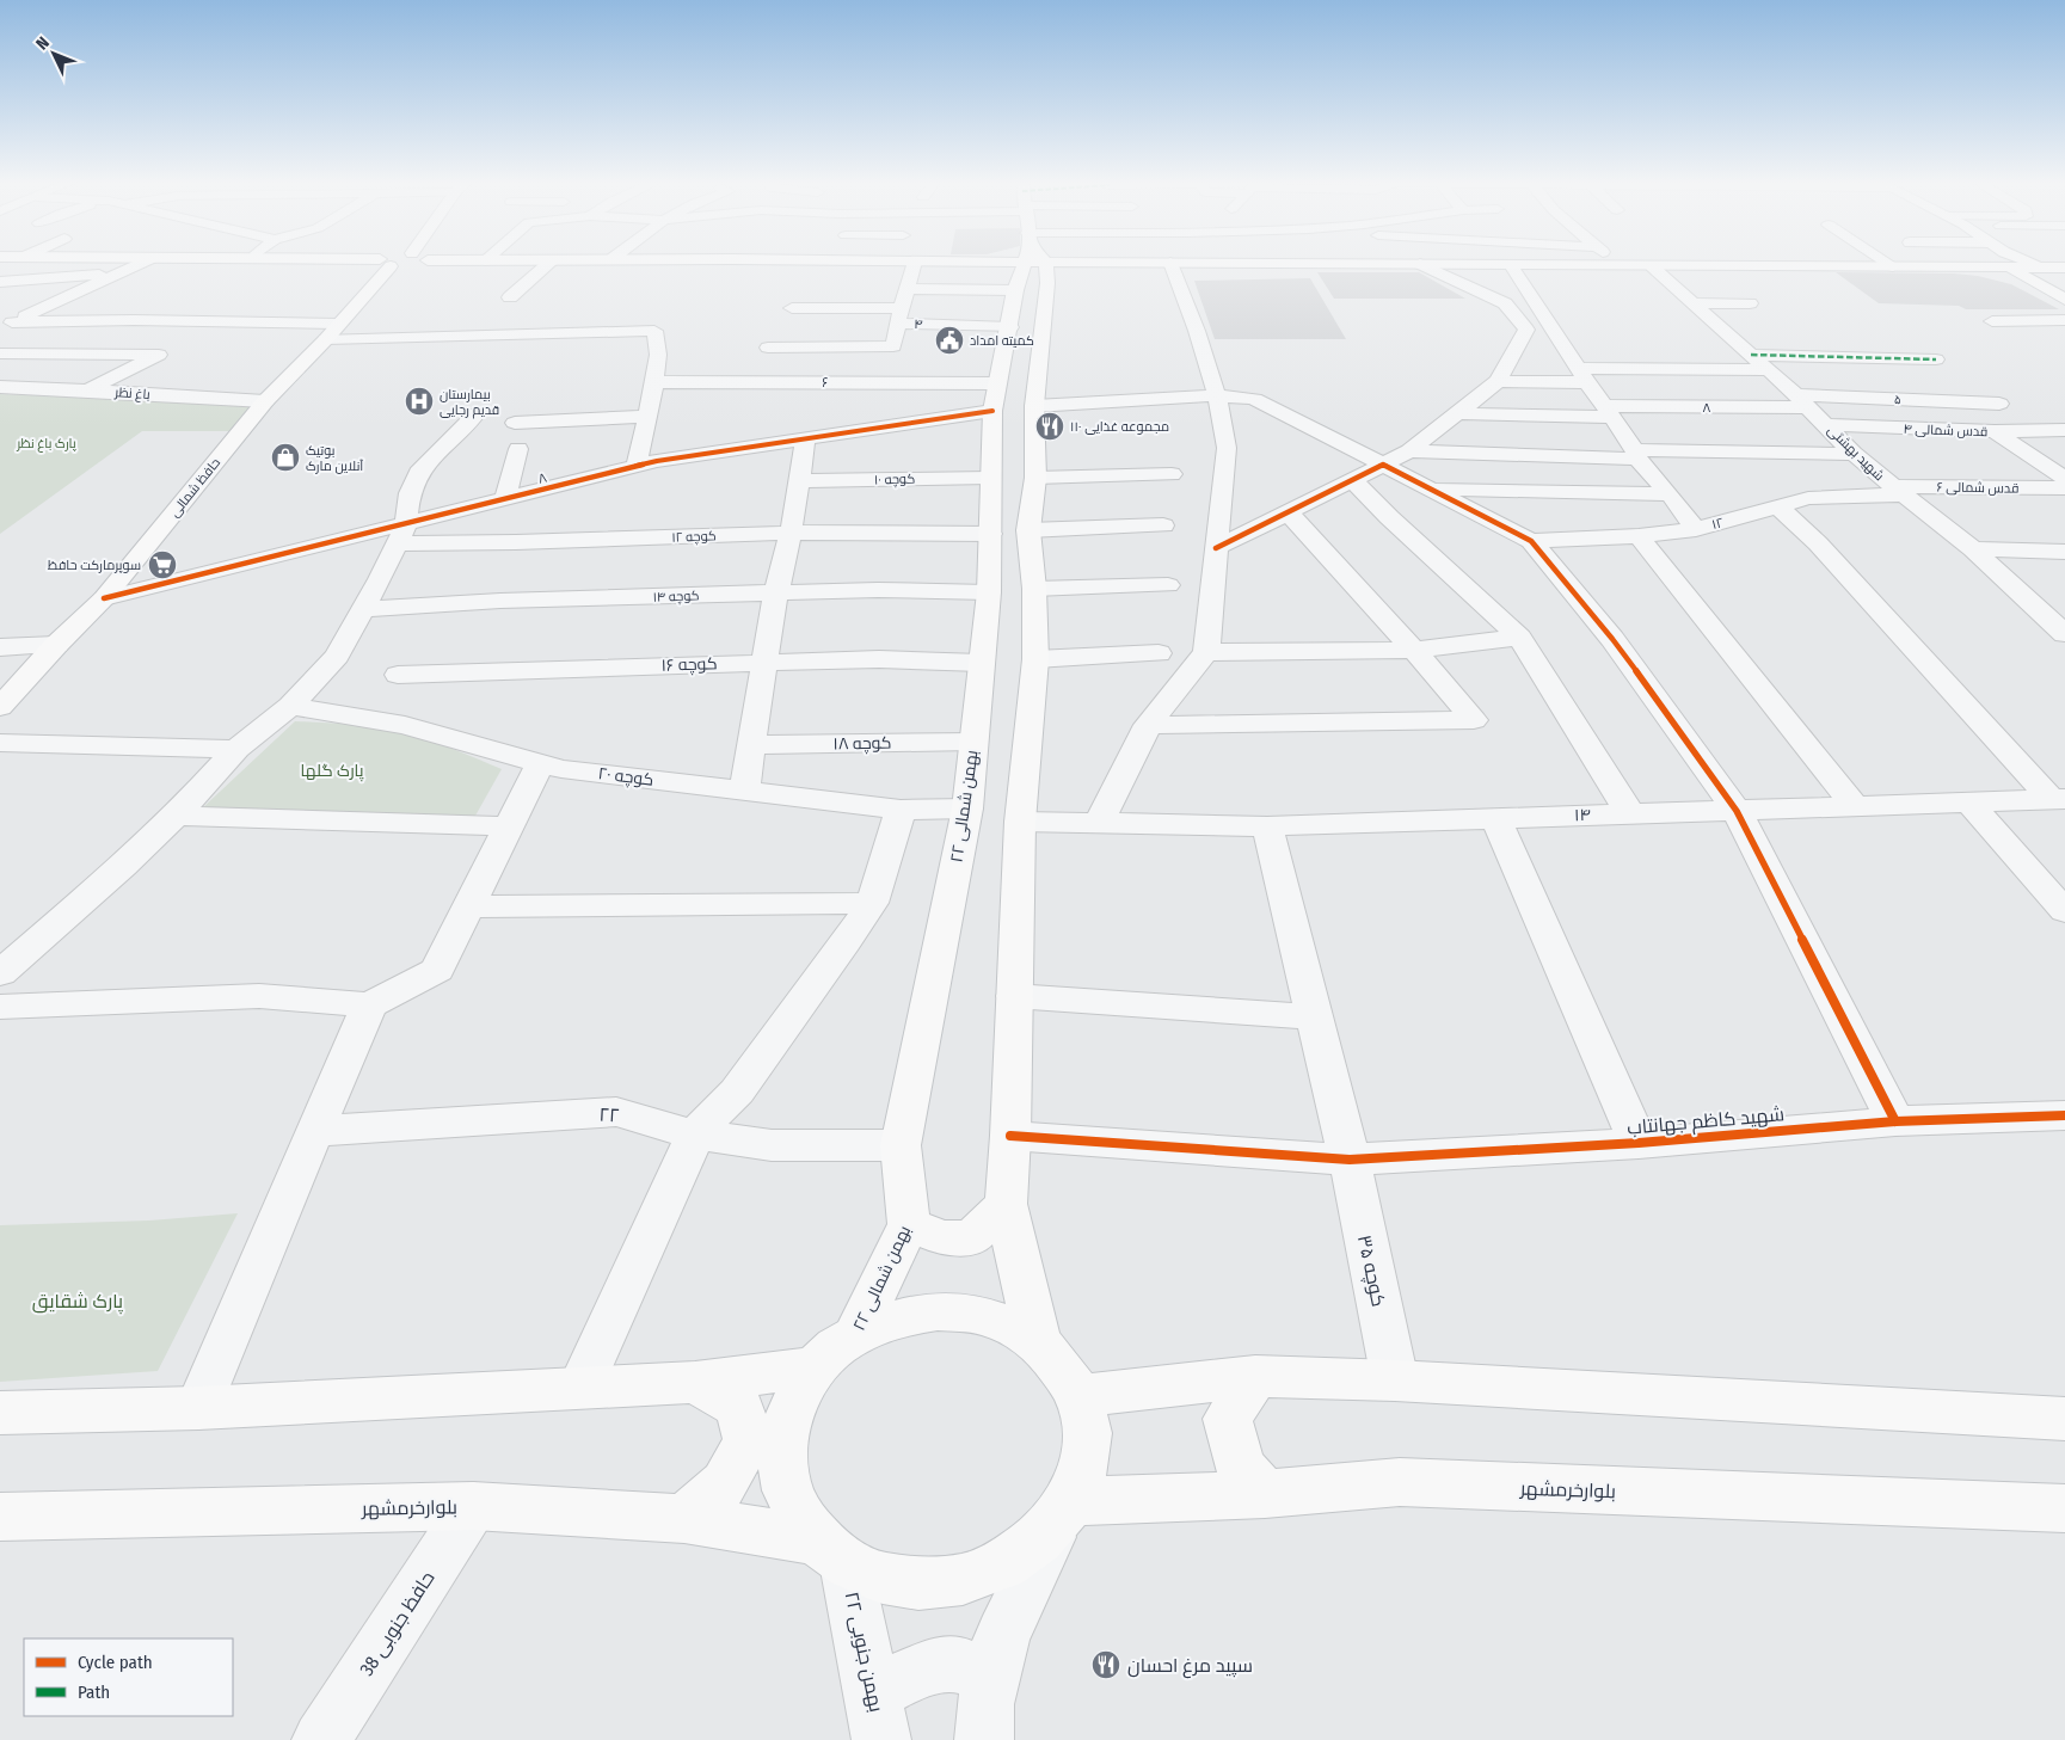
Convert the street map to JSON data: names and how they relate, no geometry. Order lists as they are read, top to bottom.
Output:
{
  "streets": {
    "main road": ["حافظ شمالی", "۲۲ بهمن شمالی", "بلوارخرمشهر"],
    "street": [
      "۴",
      "۶",
      "باغ نظر",
      "۵",
      "۸",
      "قدس شمالی ۴",
      "شهید بهشتی",
      "کوچه ۱۰",
      "قدس شمالی ۶",
      "۱۲",
      "کوچه ۱۲",
      "کوچه ۱۴",
      "کوچه ۱۶",
      "کوچه ۱۸",
      "کوچه ۲۰",
      "۱۴",
      "۲۲",
      "شهید کاظم جهانتاب",
      "کوچه ۳۵",
      "حافظ جنوبی 38",
      "۲۲ بهمن جنوبی"
    ]
  },
  "crossings": [
    ["۴", "۲۲ بهمن شمالی"],
    ["۶", "۸"],
    ["۶", "۲۲ بهمن شمالی"],
    ["باغ نظر", "حافظ شمالی"],
    ["۵", "۸"],
    ["۵", "شهید بهشتی"],
    ["۸", "شهید بهشتی"],
    ["۸", "حافظ شمالی"],
    ["۸", "کوچه ۱۲"],
    ["۸", "۲۲ بهمن شمالی"],
    ["قدس شمالی ۴", "شهید بهشتی"],
    ["شهید بهشتی", "قدس شمالی ۶"],
    ["شهید بهشتی", "۱۲"],
    ["کوچه ۱۰", "۲۲ بهمن شمالی"],
    ["قدس شمالی ۶", "۱۲"],
    ["کوچه ۱۲", "۲۲ بهمن شمالی"],
    ["کوچه ۱۴", "۲۲ بهمن شمالی"],
    ["کوچه ۱۶", "۲۲ بهمن شمالی"],
    ["کوچه ۱۸", "۲۲ بهمن شمالی"],
    ["کوچه ۲۰", "۲۲ بهمن شمالی"],
    ["۲۲ بهمن شمالی", "۲۲"],
    ["۱۴", "کوچه ۳۵"],
    ["شهید کاظم جهانتاب", "کوچه ۳۵"],
    ["بلوارخرمشهر", "حافظ جنوبی 38"],
    ["بلوارخرمشهر", "۲۲ بهمن جنوبی"]
  ],
  "parks": ["پارک باغ نظر", "پارک گلها", "پارک شقایق"],
  "places": {
    "public building": ["کمیته امداد"],
    "hospital": ["بیمارستان قدیم رجایی"],
    "restaurant": ["مجموعه غذایی ۱۱۰", "سپید مرغ احسان"],
    "shop": ["بوتیک آنلاین مارک"],
    "supermarket": ["سوپرمارکت حافظ"]
  },
  "legend": ["Cycle path", "Path"],
  "north": "top left"
}
